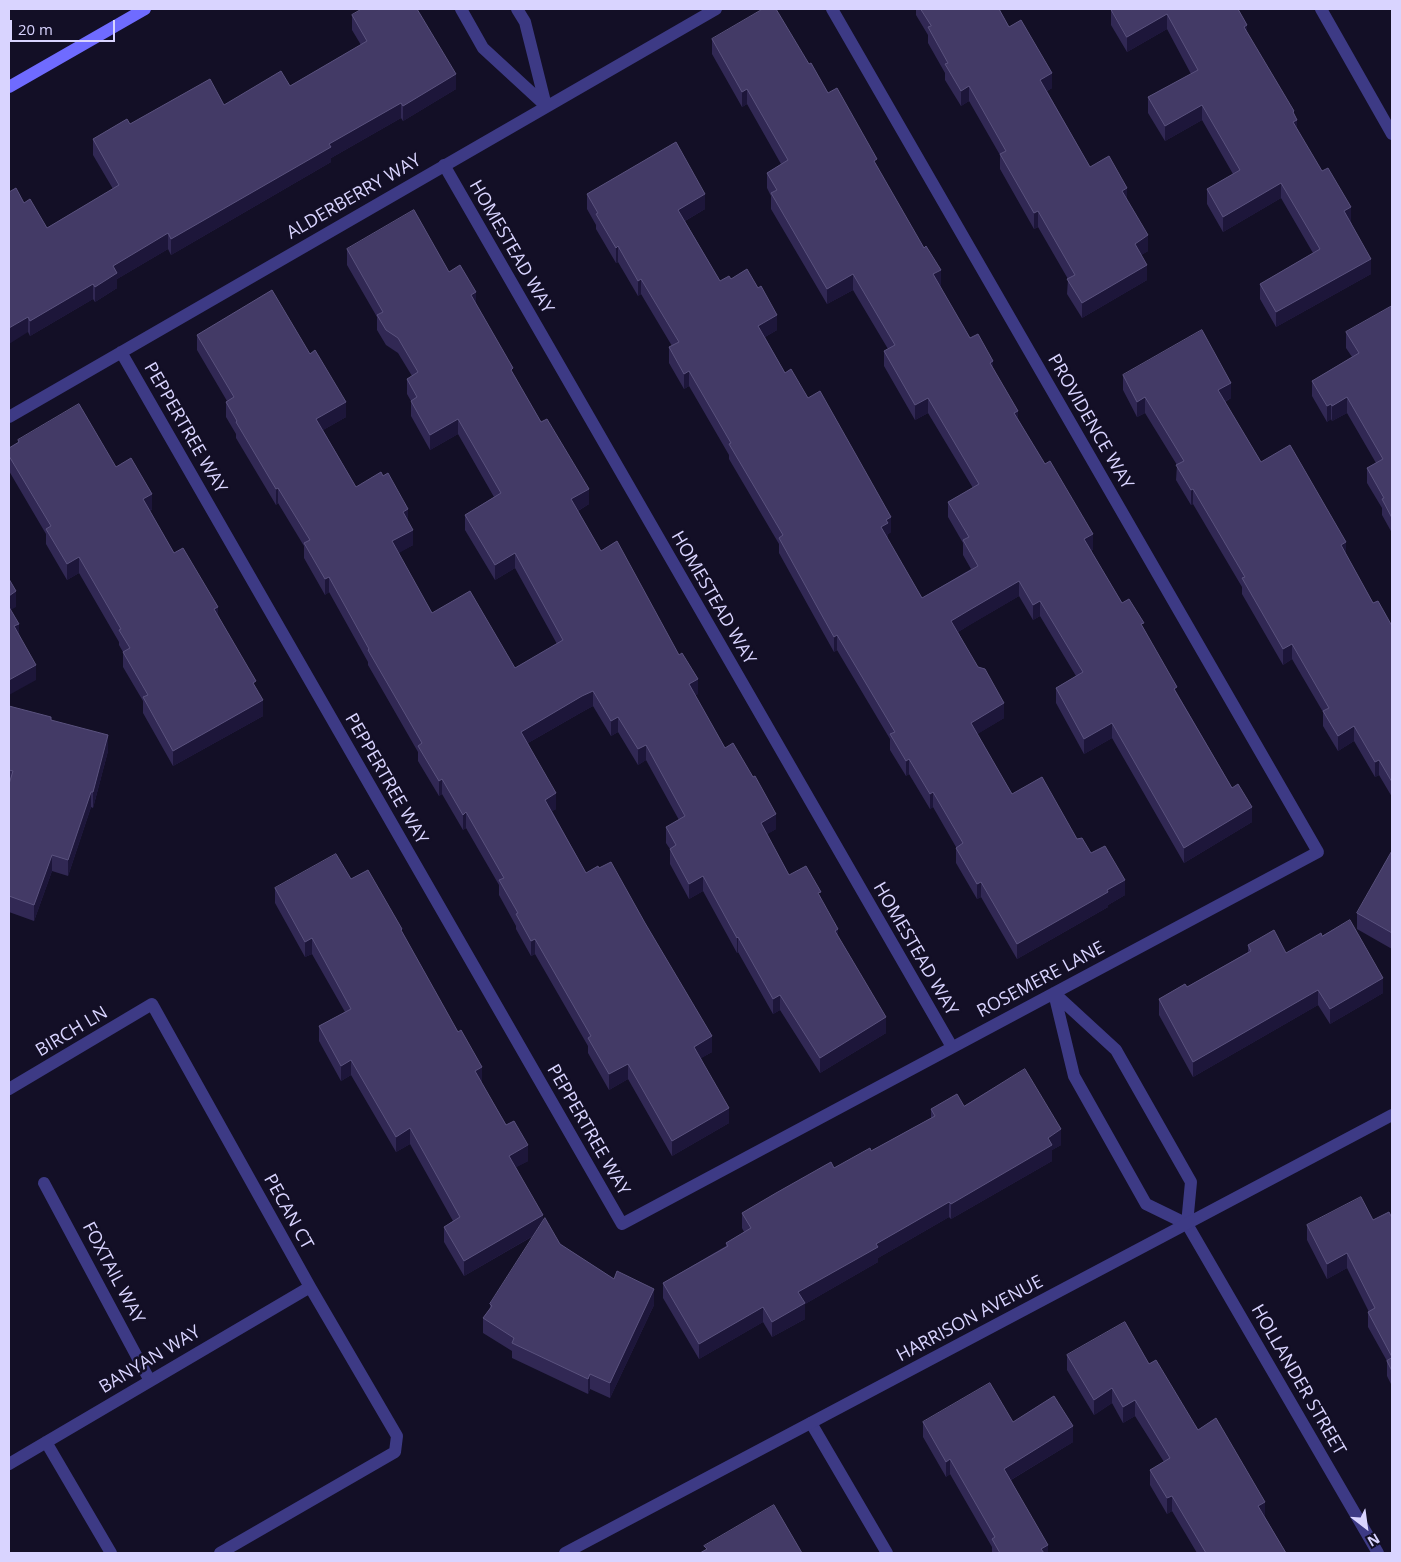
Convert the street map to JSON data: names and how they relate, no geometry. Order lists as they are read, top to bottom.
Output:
{
  "streets": {
    "street": [
      "ALDERBERRY WAY",
      "HOMESTEAD WAY",
      "PROVIDENCE WAY",
      "PEPPERTREE WAY",
      "ROSEMERE LANE",
      "BIRCH LN",
      "PECAN CT",
      "FOXTAIL WAY",
      "HARRISON AVENUE",
      "BANYAN WAY",
      "HOLLANDER STREET"
    ]
  },
  "crossings": [
    ["ALDERBERRY WAY", "HOMESTEAD WAY"],
    ["ALDERBERRY WAY", "PEPPERTREE WAY"],
    ["HOMESTEAD WAY", "ROSEMERE LANE"],
    ["PROVIDENCE WAY", "ROSEMERE LANE"],
    ["PEPPERTREE WAY", "ROSEMERE LANE"],
    ["BIRCH LN", "PECAN CT"],
    ["PECAN CT", "BANYAN WAY"],
    ["FOXTAIL WAY", "BANYAN WAY"],
    ["HARRISON AVENUE", "HOLLANDER STREET"]
  ],
  "scale_bar": "20 m",
  "north": "bottom right"
}
